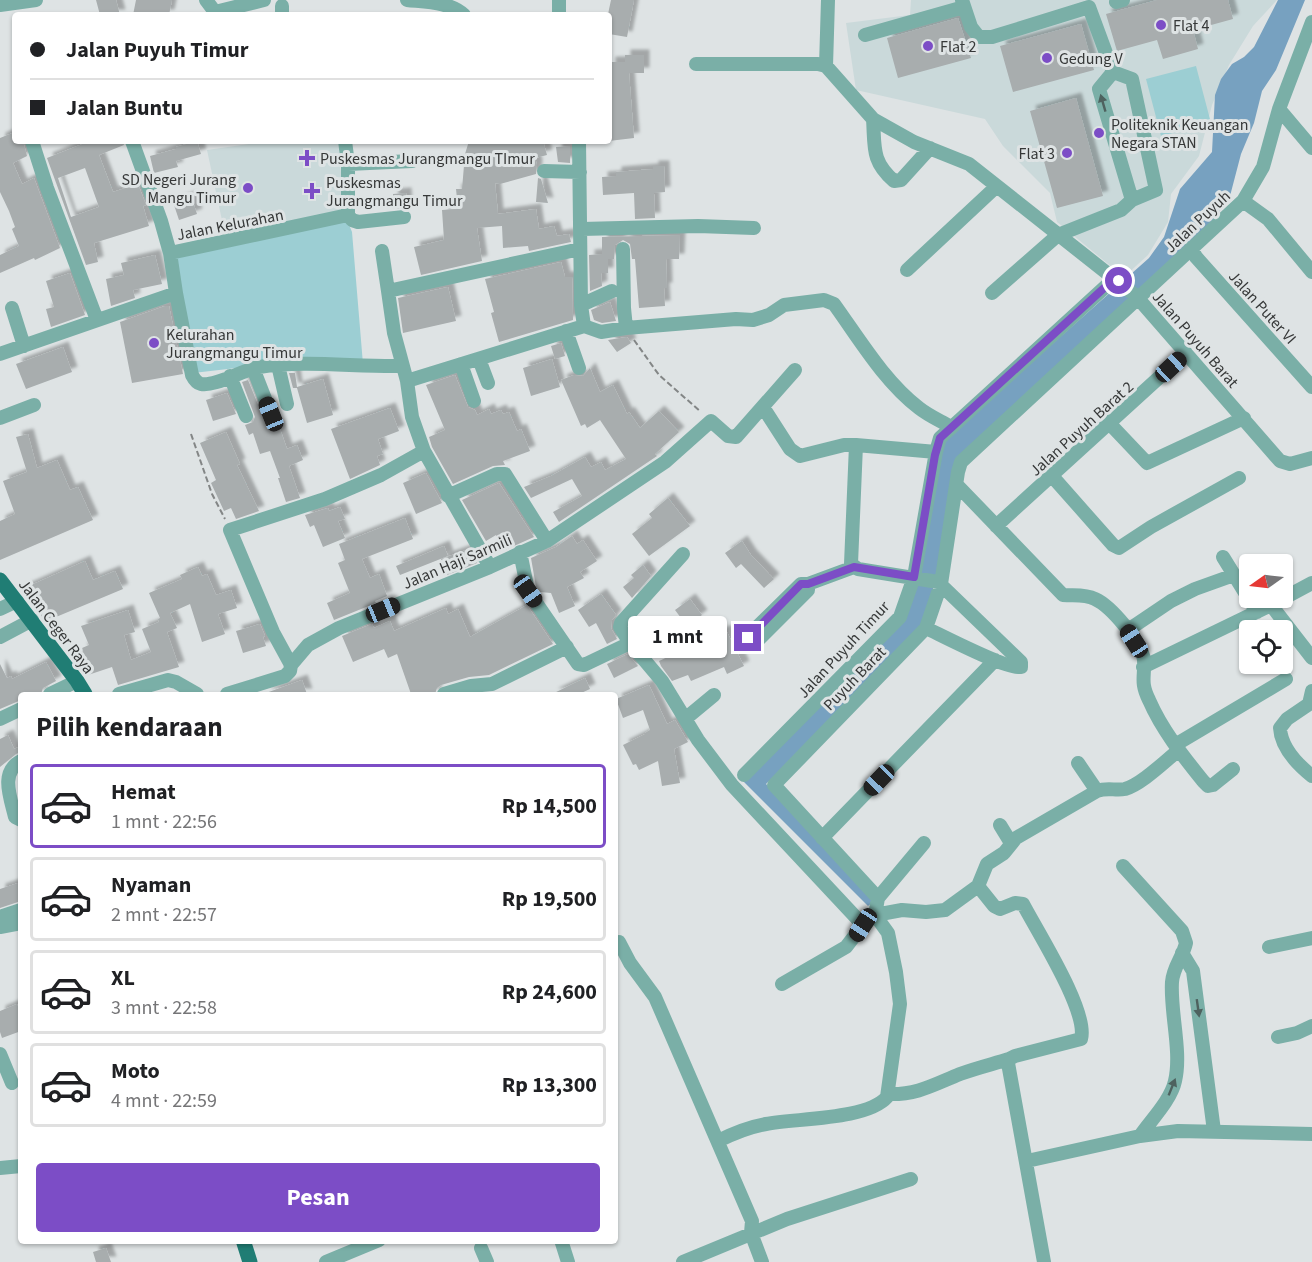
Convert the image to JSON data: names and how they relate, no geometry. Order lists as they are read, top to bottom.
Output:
{
  "streets": {
    "main road": ["Jalan Ceger Raya"],
    "street": [
      "Jalan Puyuh",
      "Jalan Kelurahan",
      "Jalan Puter VI",
      "Jalan Puyuh Barat",
      "Jalan Puyuh Barat 2",
      "Jalan Haji Sarmili",
      "Jalan Puyuh Timur",
      "Puyuh Barat"
    ]
  },
  "crossings": [
    ["Jalan Puyuh", "Jalan Puter VI"],
    ["Jalan Puyuh", "Jalan Puyuh Barat"],
    ["Jalan Puyuh Barat", "Jalan Puyuh Barat 2"],
    ["Jalan Puyuh Barat", "Puyuh Barat"]
  ],
  "places": {
    "other": [
      "Flat 4",
      "Flat 2",
      "Gedung V",
      "Politeknik Keuangan Negara STAN",
      "Flat 3",
      "SD Negeri Jurang Mangu Timur",
      "Kelurahan Jurangmangu Timur"
    ],
    "health": ["Puskesmas Jurangmangu TImur", "Puskesmas Jurangmangu Timur"]
  },
  "north": "left",
  "page": {
    "banner": ["Jalan Puyuh Timur", "Jalan Buntu"],
    "bubble": "1 mnt",
    "heading": "Pilih kendaraan",
    "list": [
      {
        "name": "Hemat",
        "note": "1 mnt · 22:56",
        "value": "Rp 14,500"
      },
      {
        "name": "Nyaman",
        "note": "2 mnt · 22:57",
        "value": "Rp 19,500"
      },
      {
        "name": "XL",
        "note": "3 mnt · 22:58",
        "value": "Rp 24,600"
      },
      {
        "name": "Moto",
        "note": "4 mnt · 22:59",
        "value": "Rp 13,300"
      }
    ],
    "buttons": "Pesan"
  }
}
